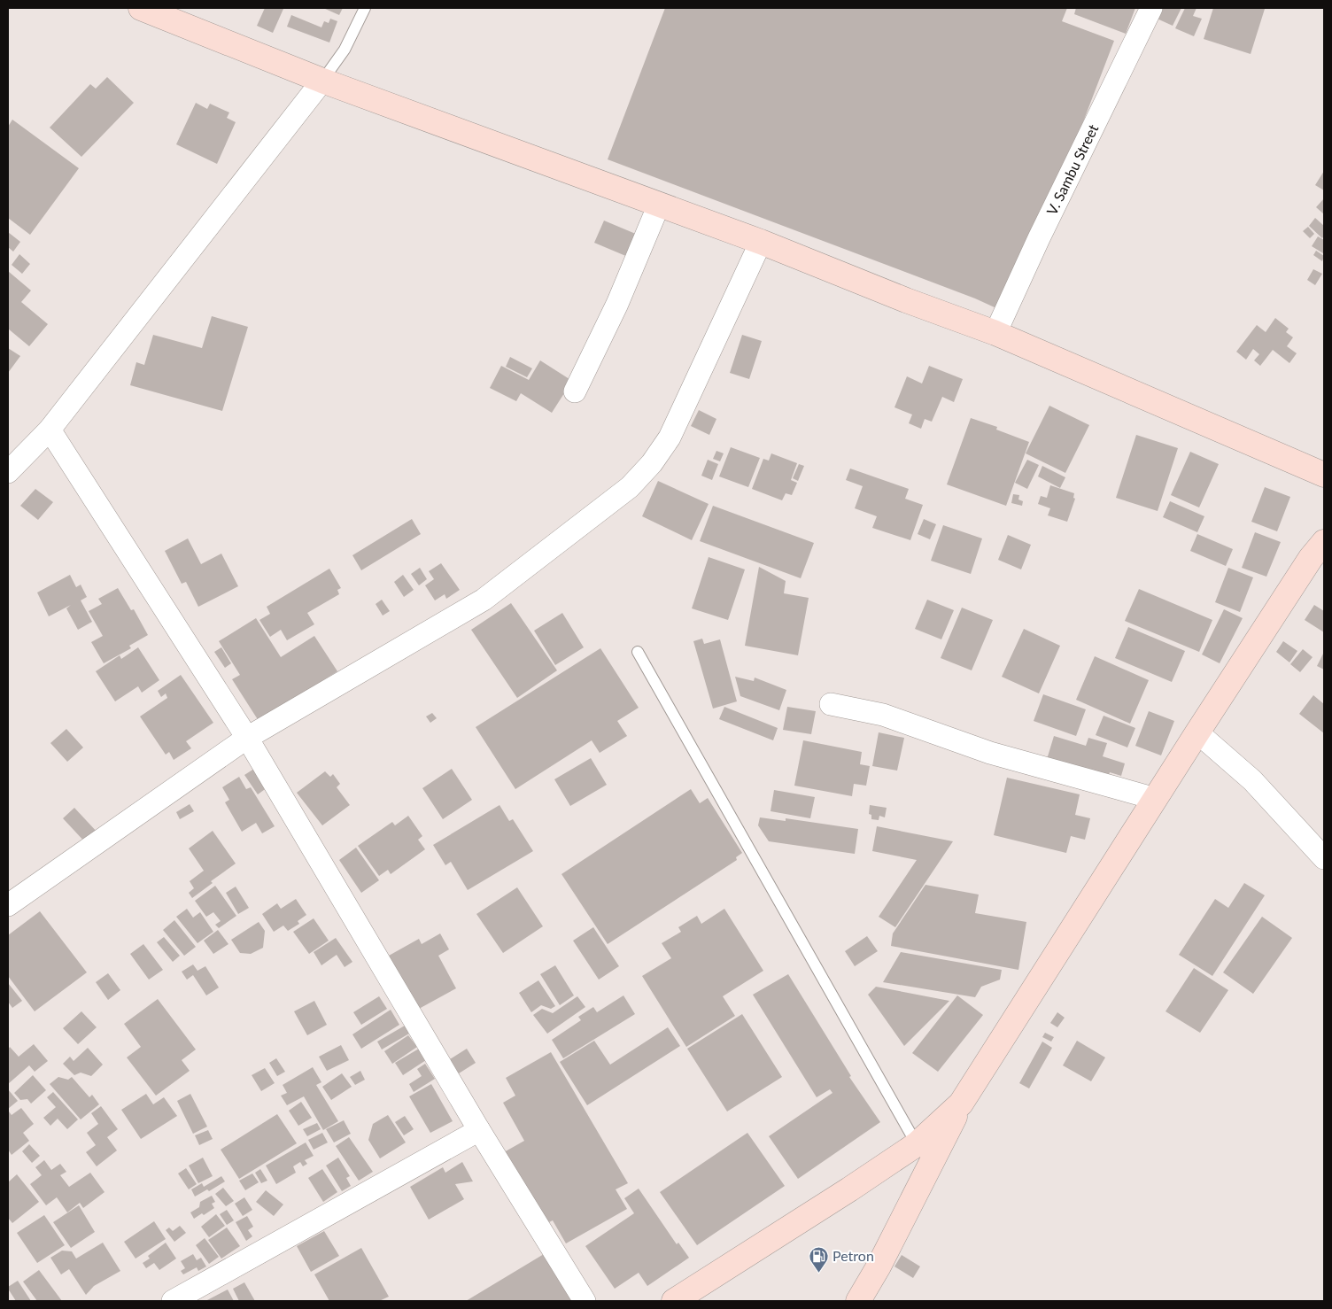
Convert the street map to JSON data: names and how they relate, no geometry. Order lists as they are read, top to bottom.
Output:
{
  "streets": {
    "street": ["V. Sambu Street"]
  },
  "places": {
    "fuel station": ["Petron"]
  }
}
